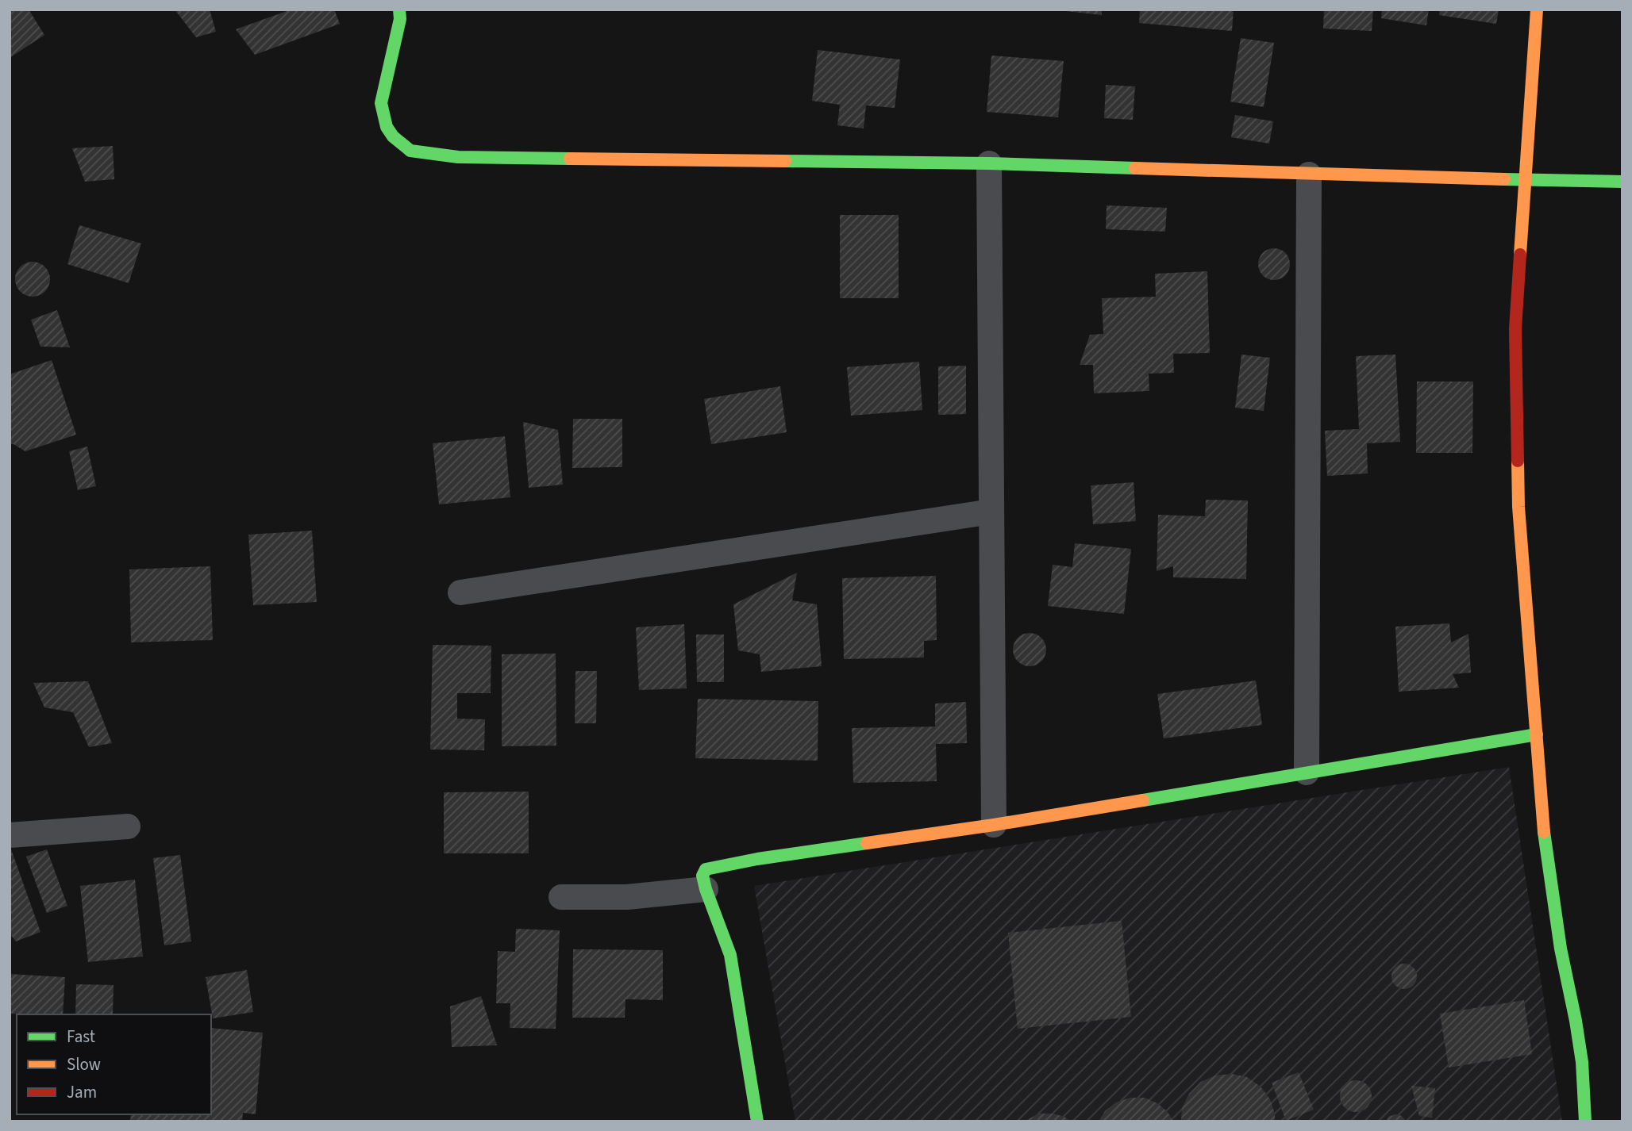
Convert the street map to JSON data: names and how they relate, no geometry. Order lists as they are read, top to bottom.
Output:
{
  "legend": ["Fast", "Slow", "Jam"]
}
